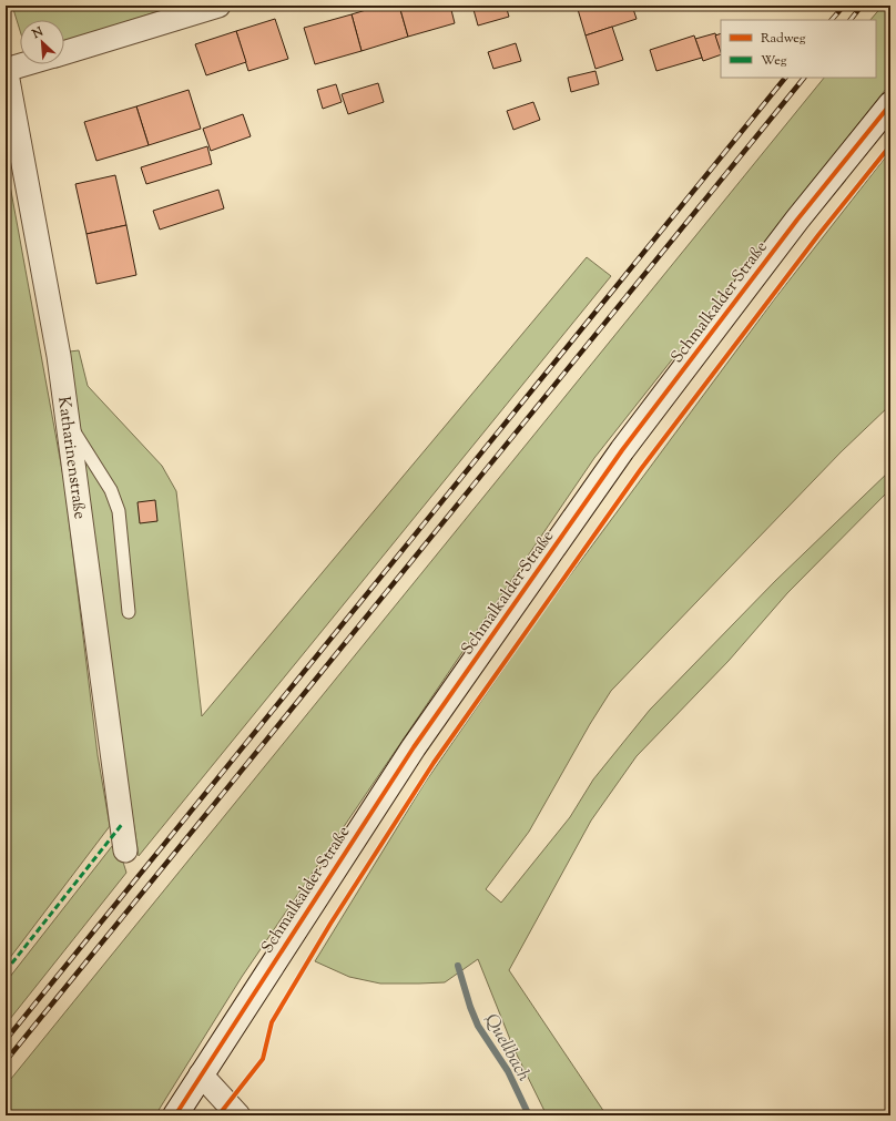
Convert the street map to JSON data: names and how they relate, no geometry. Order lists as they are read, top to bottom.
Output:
{
  "streets": {
    "main road": ["Schmalkalder Straße"],
    "street": ["Katharinenstraße"]
  },
  "water": ["Quellbach"],
  "legend": ["Radweg", "Weg"],
  "north": "top left"
}
